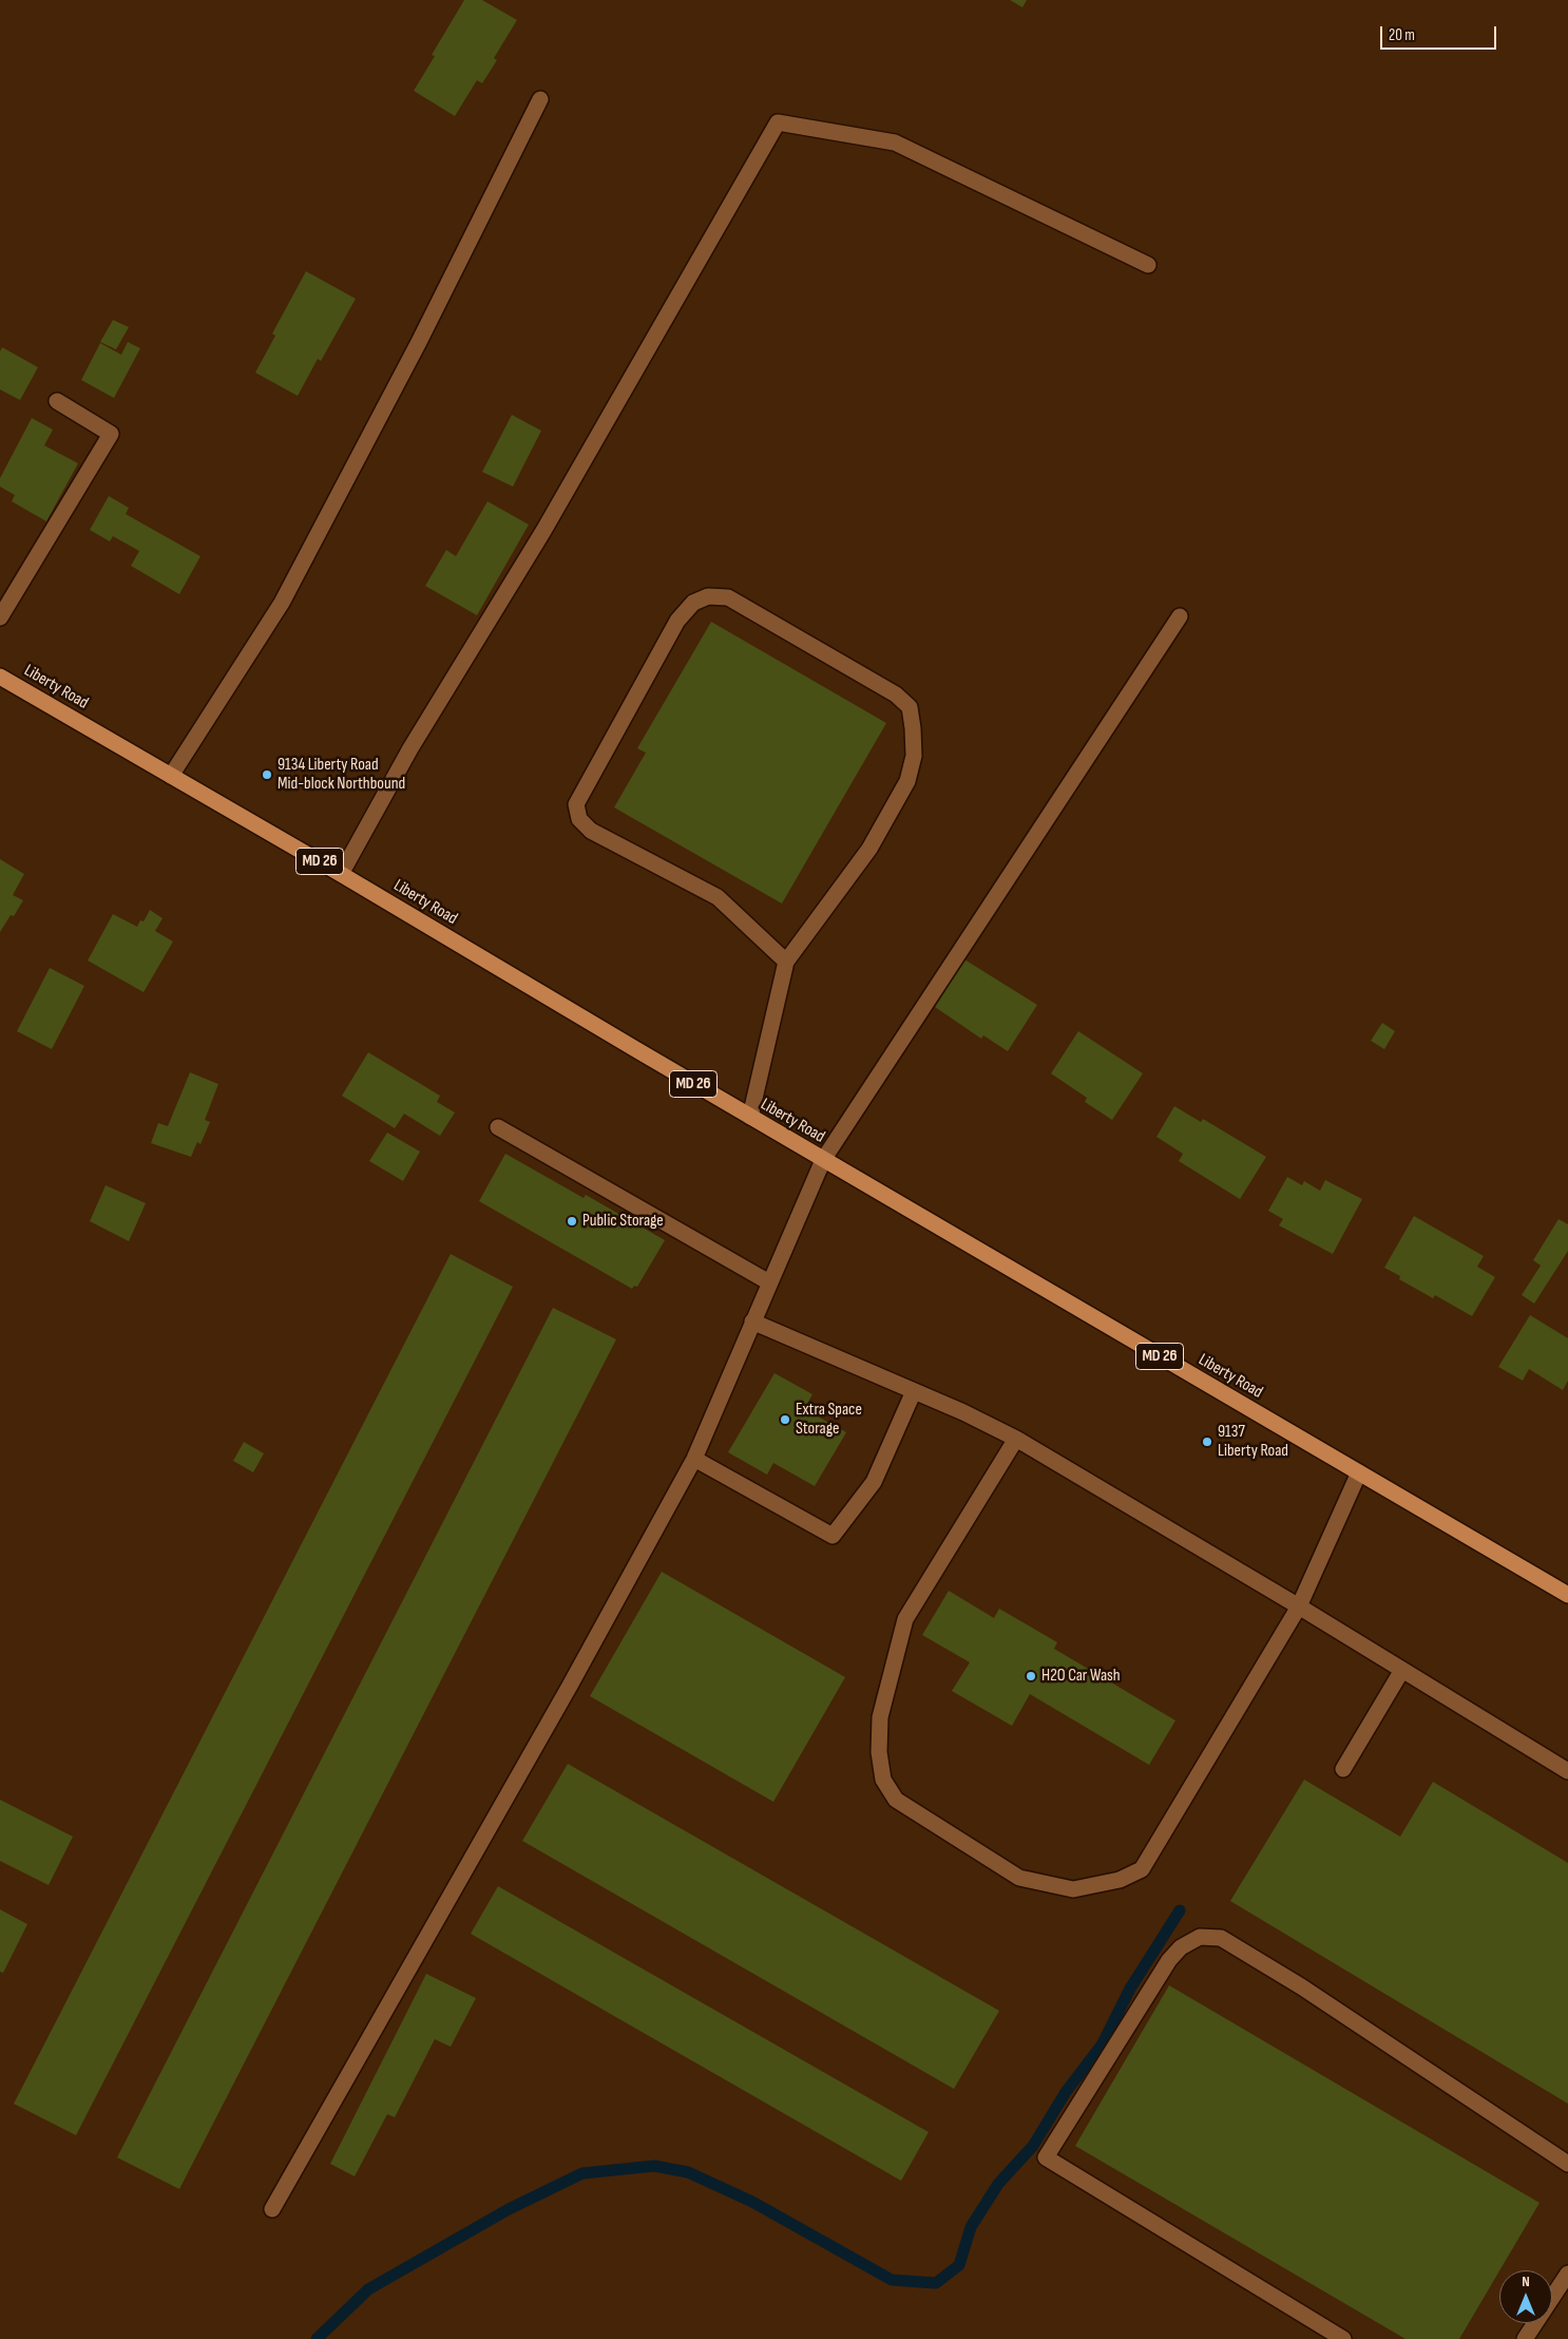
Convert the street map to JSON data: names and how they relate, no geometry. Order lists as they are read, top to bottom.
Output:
{
  "streets": {
    "main road": ["Liberty Road", "MD 26"]
  },
  "places": [
    "9134 Liberty Road Mid-block Northbound",
    "Public Storage",
    "Extra Space Storage",
    "9137 Liberty Road",
    "H2O Car Wash"
  ],
  "scale_bar": "20 m",
  "north": "top"
}
